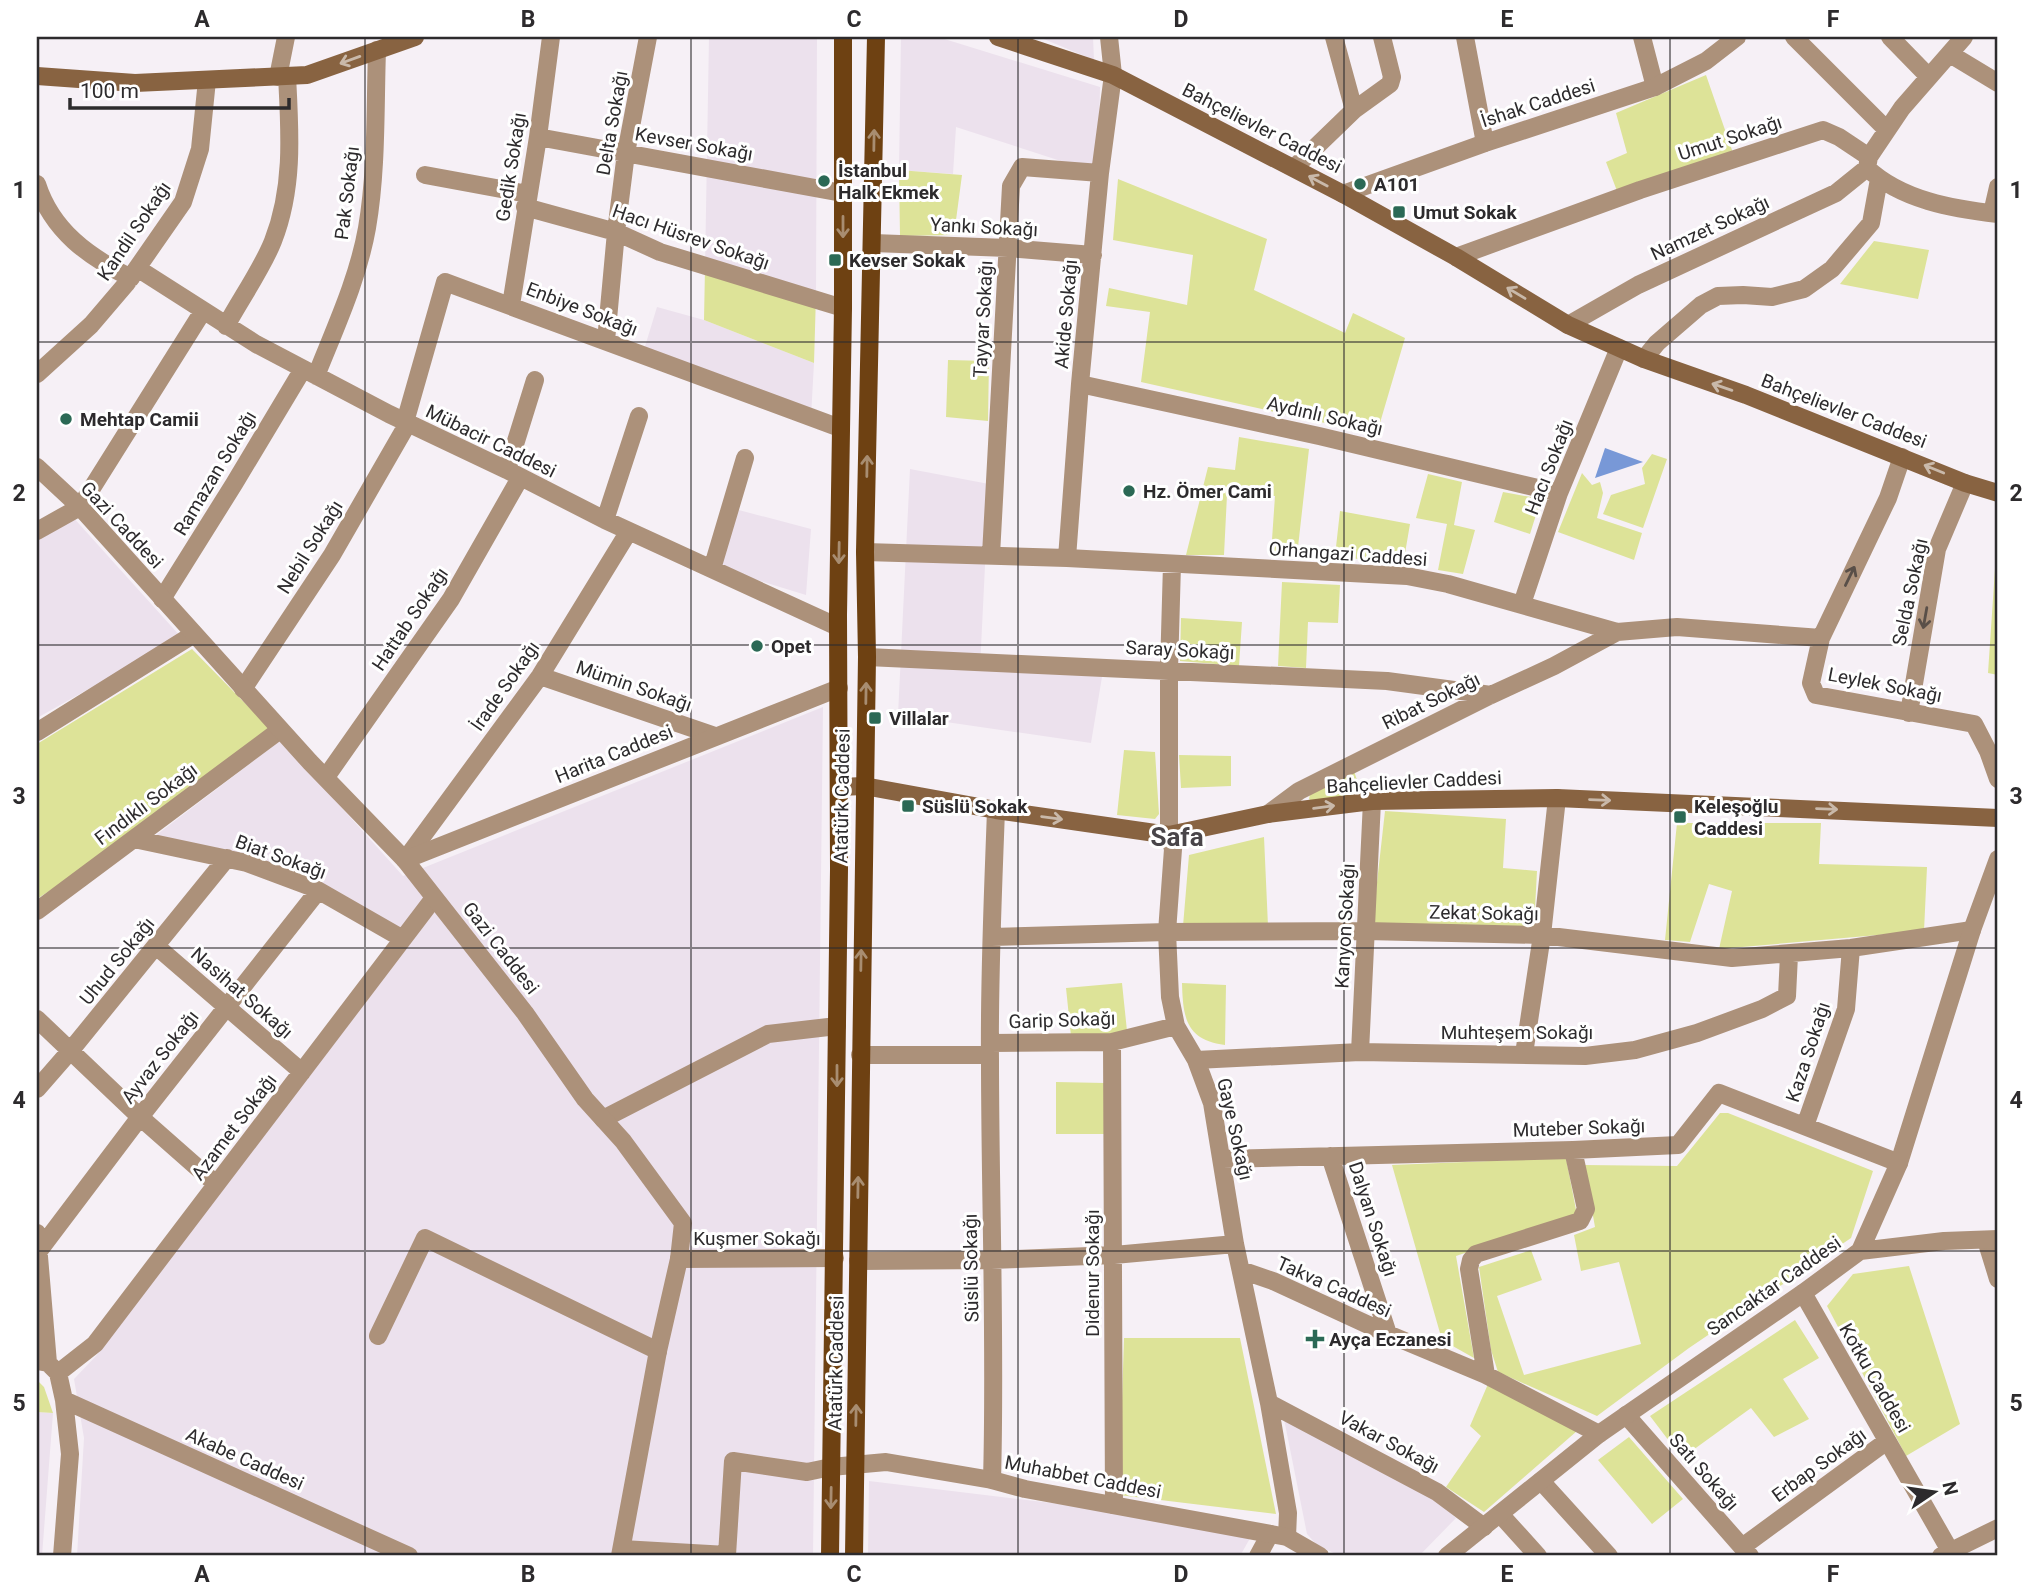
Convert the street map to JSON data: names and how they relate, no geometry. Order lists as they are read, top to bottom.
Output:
{
  "streets": {
    "main road": ["Bahçelievler Caddesi", "Atatürk Caddesi"],
    "street": [
      "İshak Caddesi",
      "Delta Sokağı",
      "Umut Sokağı",
      "Kevser Sokağı",
      "Gedik Sokağı",
      "Pak Sokağı",
      "Yankı Sokağı",
      "Namzet Sokağı",
      "Kandil Sokağı",
      "Hacı Hüsrev Sokağı",
      "Enbiye Sokağı",
      "Akide Sokağı",
      "Tayyar Sokağı",
      "Aydınlı Sokağı",
      "Mübacir Caddesi",
      "Hacı Sokağı",
      "Ramazan Sokağı",
      "Gazi Caddesi",
      "Nebil Sokağı",
      "Orhangazi Caddesi",
      "Selda Sokağı",
      "Hattab Sokağı",
      "Saray Sokağı",
      "Leylek Sokağı",
      "İrade Sokağı",
      "Mümin Sokağı",
      "Ribat Sokağı",
      "Harita Caddesi",
      "Fındıklı Sokağı",
      "Biat Sokağı",
      "Zekat Sokağı",
      "Kanyon Sokağı",
      "Uhud Sokağı",
      "Nasihat Sokağı",
      "Garip Sokağı",
      "Muhteşem Sokağı",
      "Kaza Sokağı",
      "Ayvaz Sokağı",
      "Azamet Sokağı",
      "Muteber Sokağı",
      "Gaye Sokağı",
      "Dalyan Sokağı",
      "Kuşmer Sokağı",
      "Süslü Sokağı",
      "Didenur Sokağı",
      "Sancaktar Caddesi",
      "Takva Caddesi",
      "Kotku Caddesi",
      "Vakar Sokağı",
      "Akabe Caddesi",
      "Erbap Sokağı",
      "Satı Sokağı",
      "Muhabbet Caddesi"
    ]
  },
  "crossings": [
    ["İshak Caddesi", "Bahçelievler Caddesi"],
    ["Delta Sokağı", "Kevser Sokağı"],
    ["Delta Sokağı", "Hacı Hüsrev Sokağı"],
    ["Delta Sokağı", "Enbiye Sokağı"],
    ["Bahçelievler Caddesi", "Umut Sokağı"],
    ["Bahçelievler Caddesi", "Namzet Sokağı"],
    ["Bahçelievler Caddesi", "Akide Sokağı"],
    ["Bahçelievler Caddesi", "Hacı Sokağı"],
    ["Bahçelievler Caddesi", "Selda Sokağı"],
    ["Bahçelievler Caddesi", "Leylek Sokağı"],
    ["Bahçelievler Caddesi", "Ribat Sokağı"],
    ["Bahçelievler Caddesi", "Atatürk Caddesi"],
    ["Bahçelievler Caddesi", "Kanyon Sokağı"],
    ["Bahçelievler Caddesi", "Gaye Sokağı"],
    ["Bahçelievler Caddesi", "Süslü Sokağı"],
    ["Umut Sokağı", "Namzet Sokağı"],
    ["Kevser Sokağı", "Gedik Sokağı"],
    ["Kevser Sokağı", "Atatürk Caddesi"],
    ["Gedik Sokağı", "Hacı Hüsrev Sokağı"],
    ["Gedik Sokağı", "Enbiye Sokağı"],
    ["Pak Sokağı", "Mübacir Caddesi"],
    ["Pak Sokağı", "Ramazan Sokağı"],
    ["Yankı Sokağı", "Akide Sokağı"],
    ["Yankı Sokağı", "Tayyar Sokağı"],
    ["Yankı Sokağı", "Atatürk Caddesi"],
    ["Kandil Sokağı", "Mübacir Caddesi"],
    ["Hacı Hüsrev Sokağı", "Atatürk Caddesi"],
    ["Enbiye Sokağı", "Mübacir Caddesi"],
    ["Enbiye Sokağı", "Nebil Sokağı"],
    ["Enbiye Sokağı", "Atatürk Caddesi"],
    ["Akide Sokağı", "Tayyar Sokağı"],
    ["Akide Sokağı", "Aydınlı Sokağı"],
    ["Akide Sokağı", "Orhangazi Caddesi"],
    ["Tayyar Sokağı", "Orhangazi Caddesi"],
    ["Aydınlı Sokağı", "Hacı Sokağı"],
    ["Mübacir Caddesi", "Ramazan Sokağı"],
    ["Mübacir Caddesi", "Nebil Sokağı"],
    ["Mübacir Caddesi", "Hattab Sokağı"],
    ["Mübacir Caddesi", "İrade Sokağı"],
    ["Mübacir Caddesi", "Atatürk Caddesi"],
    ["Hacı Sokağı", "Orhangazi Caddesi"],
    ["Ramazan Sokağı", "Gazi Caddesi"],
    ["Gazi Caddesi", "Nebil Sokağı"],
    ["Gazi Caddesi", "Hattab Sokağı"],
    ["Gazi Caddesi", "İrade Sokağı"],
    ["Gazi Caddesi", "Harita Caddesi"],
    ["Gazi Caddesi", "Fındıklı Sokağı"],
    ["Gazi Caddesi", "Azamet Sokağı"],
    ["Gazi Caddesi", "Kuşmer Sokağı"],
    ["Gazi Caddesi", "Muhabbet Caddesi"],
    ["Orhangazi Caddesi", "Leylek Sokağı"],
    ["Orhangazi Caddesi", "Ribat Sokağı"],
    ["Orhangazi Caddesi", "Atatürk Caddesi"],
    ["Orhangazi Caddesi", "Gaye Sokağı"],
    ["Selda Sokağı", "Leylek Sokağı"],
    ["Saray Sokağı", "Ribat Sokağı"],
    ["Saray Sokağı", "Atatürk Caddesi"],
    ["Saray Sokağı", "Gaye Sokağı"],
    ["İrade Sokağı", "Mümin Sokağı"],
    ["İrade Sokağı", "Harita Caddesi"],
    ["Mümin Sokağı", "Harita Caddesi"],
    ["Harita Caddesi", "Atatürk Caddesi"],
    ["Atatürk Caddesi", "Kuşmer Sokağı"],
    ["Atatürk Caddesi", "Muhabbet Caddesi"],
    ["Fındıklı Sokağı", "Biat Sokağı"],
    ["Biat Sokağı", "Uhud Sokağı"],
    ["Biat Sokağı", "Ayvaz Sokağı"],
    ["Biat Sokağı", "Azamet Sokağı"],
    ["Zekat Sokağı", "Kanyon Sokağı"],
    ["Zekat Sokağı", "Muhteşem Sokağı"],
    ["Zekat Sokağı", "Kaza Sokağı"],
    ["Zekat Sokağı", "Gaye Sokağı"],
    ["Zekat Sokağı", "Süslü Sokağı"],
    ["Zekat Sokağı", "Sancaktar Caddesi"],
    ["Kanyon Sokağı", "Muhteşem Sokağı"],
    ["Uhud Sokağı", "Nasihat Sokağı"],
    ["Nasihat Sokağı", "Ayvaz Sokağı"],
    ["Nasihat Sokağı", "Azamet Sokağı"],
    ["Garip Sokağı", "Gaye Sokağı"],
    ["Garip Sokağı", "Süslü Sokağı"],
    ["Garip Sokağı", "Didenur Sokağı"],
    ["Muhteşem Sokağı", "Gaye Sokağı"],
    ["Kaza Sokağı", "Muteber Sokağı"],
    ["Muteber Sokağı", "Gaye Sokağı"],
    ["Muteber Sokağı", "Dalyan Sokağı"],
    ["Muteber Sokağı", "Sancaktar Caddesi"],
    ["Gaye Sokağı", "Takva Caddesi"],
    ["Gaye Sokağı", "Vakar Sokağı"],
    ["Gaye Sokağı", "Muhabbet Caddesi"],
    ["Dalyan Sokağı", "Takva Caddesi"],
    ["Süslü Sokağı", "Muhabbet Caddesi"],
    ["Didenur Sokağı", "Muhabbet Caddesi"],
    ["Sancaktar Caddesi", "Takva Caddesi"],
    ["Sancaktar Caddesi", "Kotku Caddesi"],
    ["Sancaktar Caddesi", "Vakar Sokağı"],
    ["Sancaktar Caddesi", "Satı Sokağı"],
    ["Kotku Caddesi", "Erbap Sokağı"],
    ["Erbap Sokağı", "Satı Sokağı"]
  ],
  "one_way": ["Selda Sokağı", "Leylek Sokağı"],
  "districts": ["Safa"],
  "places": {
    "other": [
      "İstanbul Halk Ekmek",
      "A101",
      "Mehtap Camii",
      "Hz. Ömer Cami",
      "Opet"
    ],
    "transit": [
      "Umut Sokak",
      "Kevser Sokak",
      "Villalar",
      "Süslü Sokak",
      "Keleşoğlu Caddesi"
    ],
    "health": ["Ayça Eczanesi"]
  },
  "scale_bar": "100 m",
  "north": "right",
  "grid": {
    "columns": [
      "A",
      "B",
      "C",
      "D",
      "E",
      "F"
    ],
    "rows": [
      "1",
      "2",
      "3",
      "4",
      "5"
    ]
  }
}
